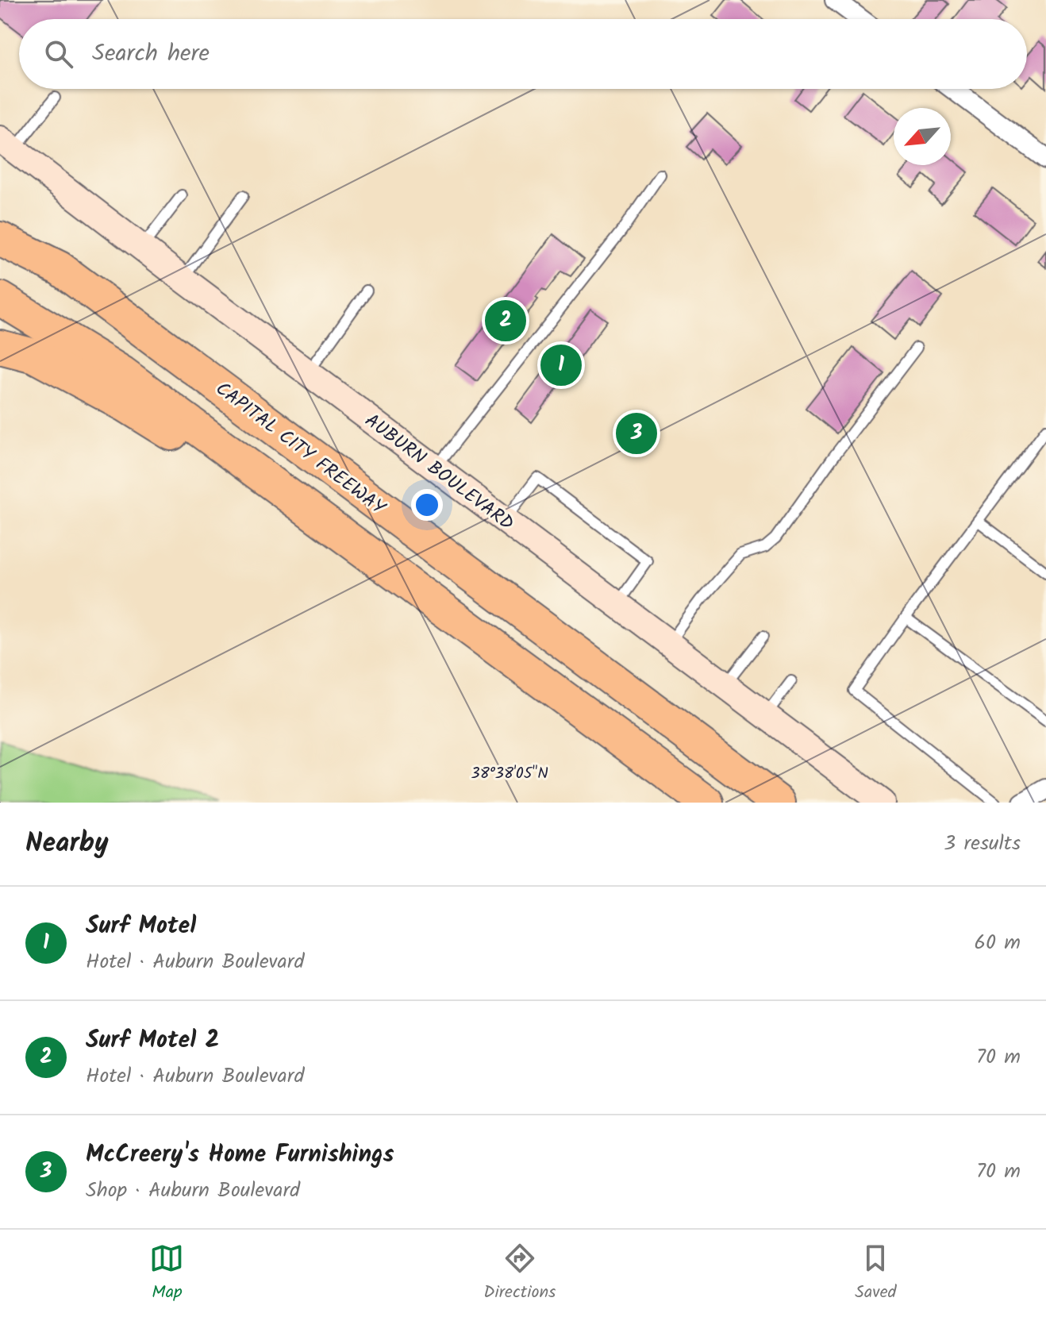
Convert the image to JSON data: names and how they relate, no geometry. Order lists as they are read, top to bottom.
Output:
{
  "streets": {
    "highway": ["CAPITAL CITY FREEWAY"],
    "main road": ["AUBURN BOULEVARD"]
  },
  "north": "bottom left",
  "page": {
    "search": "Search here",
    "pins": ["2", "1", "3"],
    "heading": ["Nearby", "3 results"],
    "list": [
      {
        "mark": "1",
        "name": "Surf Motel",
        "note": "Hotel · Auburn Boulevard",
        "value": "60 m"
      },
      {
        "mark": "2",
        "name": "Surf Motel 2",
        "note": "Hotel · Auburn Boulevard",
        "value": "70 m"
      },
      {
        "mark": "3",
        "name": "McCreery's Home Furnishings",
        "note": "Shop · Auburn Boulevard",
        "value": "70 m"
      }
    ],
    "nav": ["Map", "Directions", "Saved"]
  },
  "coordinates": ["38°38'05\"N"]
}
